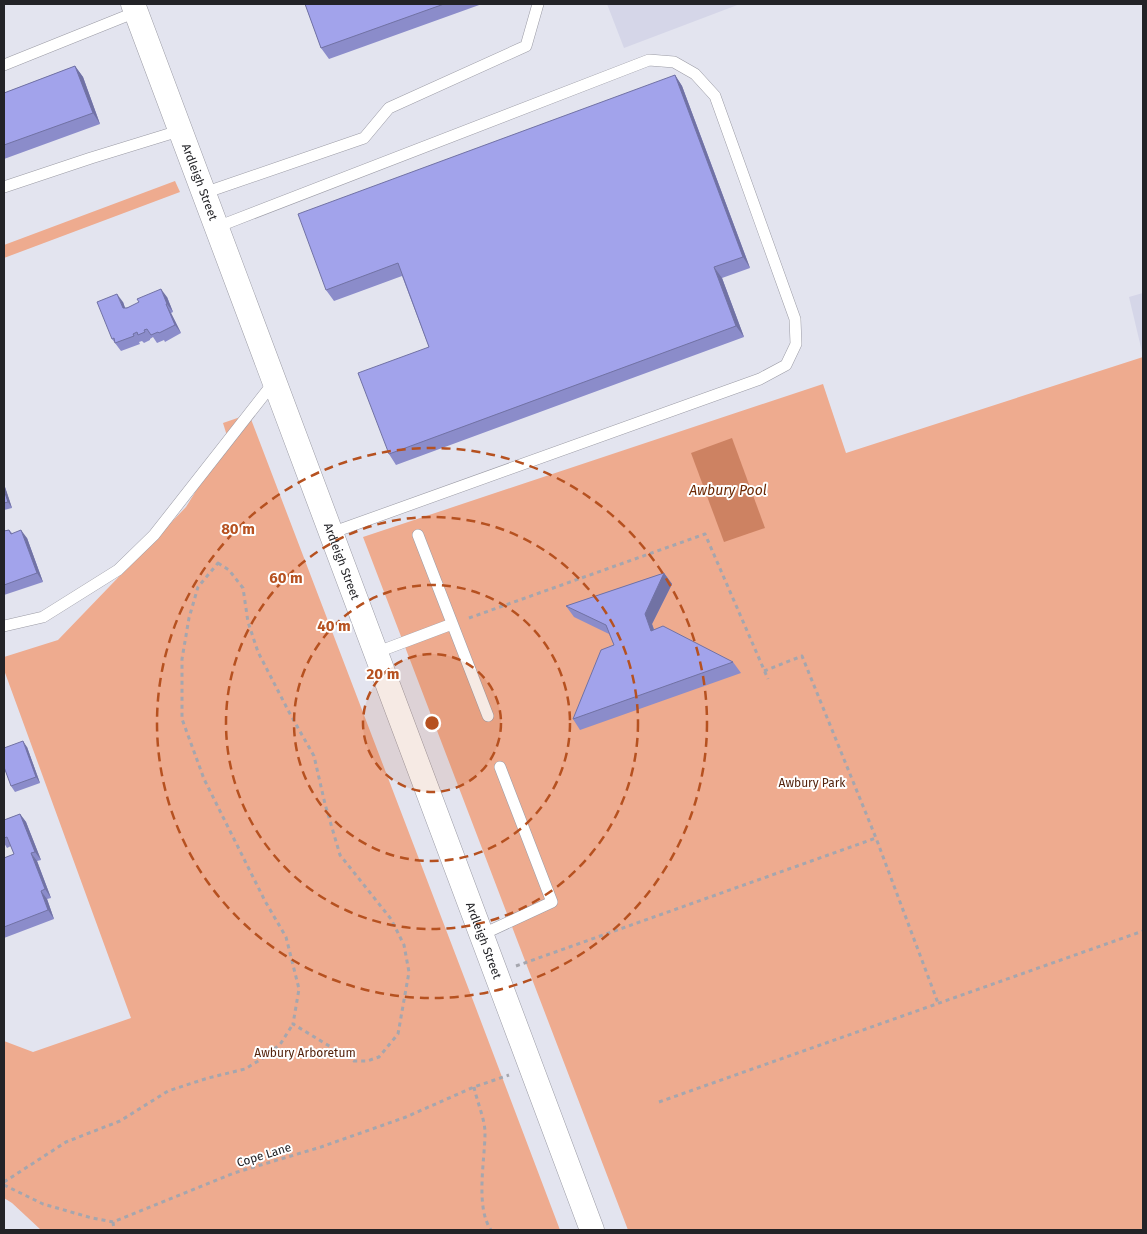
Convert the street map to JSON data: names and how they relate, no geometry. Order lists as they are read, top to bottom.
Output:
{
  "streets": {
    "street": ["Ardleigh Street"],
    "path": ["Cope Lane"]
  },
  "crossings": [
    ["Ardleigh Street", "Cope Lane"]
  ],
  "water": ["Awbury Pool"],
  "parks": ["Awbury Park", "Awbury Arboretum"],
  "rings": [
    "80 m",
    "60 m",
    "40 m",
    "20 m"
  ]
}
